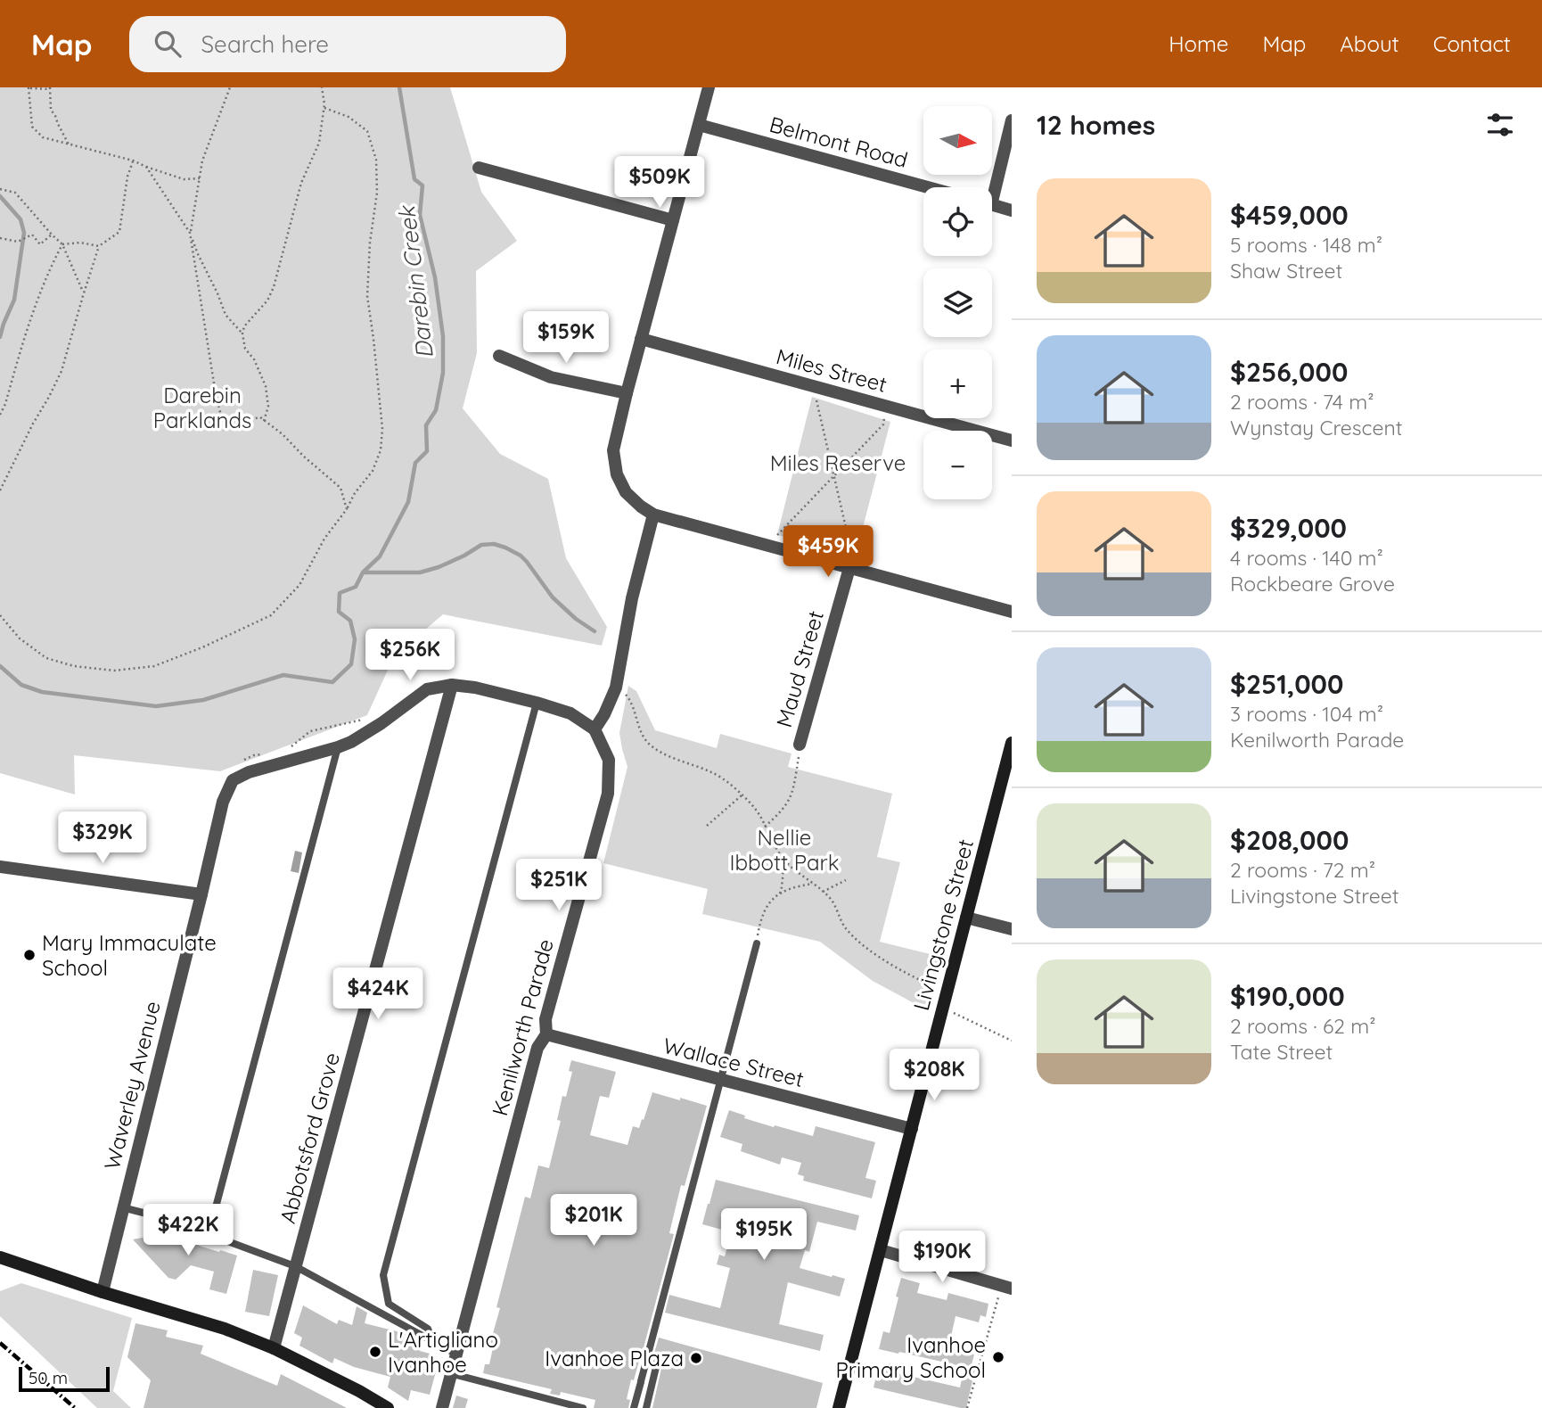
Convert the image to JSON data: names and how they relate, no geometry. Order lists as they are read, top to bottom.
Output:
{
  "streets": {
    "main road": ["Livingstone Street"],
    "street": [
      "Belmont Road",
      "Miles Street",
      "Maud Street",
      "Kenilworth Parade",
      "Wallace Street",
      "Waverley Avenue",
      "Abbotsford Grove"
    ]
  },
  "crossings": [
    ["Livingstone Street", "Wallace Street"],
    ["Kenilworth Parade", "Wallace Street"]
  ],
  "water": ["Darebin Creek"],
  "parks": ["Darebin Parklands", "Miles Reserve", "Nellie Ibbott Park"],
  "places": [
    "Mary Immaculate School",
    "L'Artigliano Ivanhoe",
    "Ivanhoe Primary School",
    "Ivanhoe Plaza"
  ],
  "scale_bar": "50 m",
  "north": "right",
  "page": {
    "header": "Map",
    "search": "Search here",
    "nav": [
      "Home",
      "Map",
      "About",
      "Contact"
    ],
    "heading": "12 homes",
    "map_buttons": ["+", "−"],
    "price": [
      "$509K",
      "$159K",
      "$459K",
      "$256K",
      "$329K",
      "$251K",
      "$424K",
      "$208K",
      "$201K",
      "$422K",
      "$195K",
      "$190K"
    ],
    "list": [
      {
        "name": "$459,000",
        "note": "5 rooms · 148 m² · Shaw Street"
      },
      {
        "name": "$256,000",
        "note": "2 rooms · 74 m² · Wynstay Crescent"
      },
      {
        "name": "$329,000",
        "note": "4 rooms · 140 m² · Rockbeare Grove"
      },
      {
        "name": "$251,000",
        "note": "3 rooms · 104 m² · Kenilworth Parade"
      },
      {
        "name": "$208,000",
        "note": "2 rooms · 72 m² · Livingstone Street"
      },
      {
        "name": "$190,000",
        "note": "2 rooms · 62 m² · Tate Street"
      }
    ],
    "scale": "50 m"
  }
}
